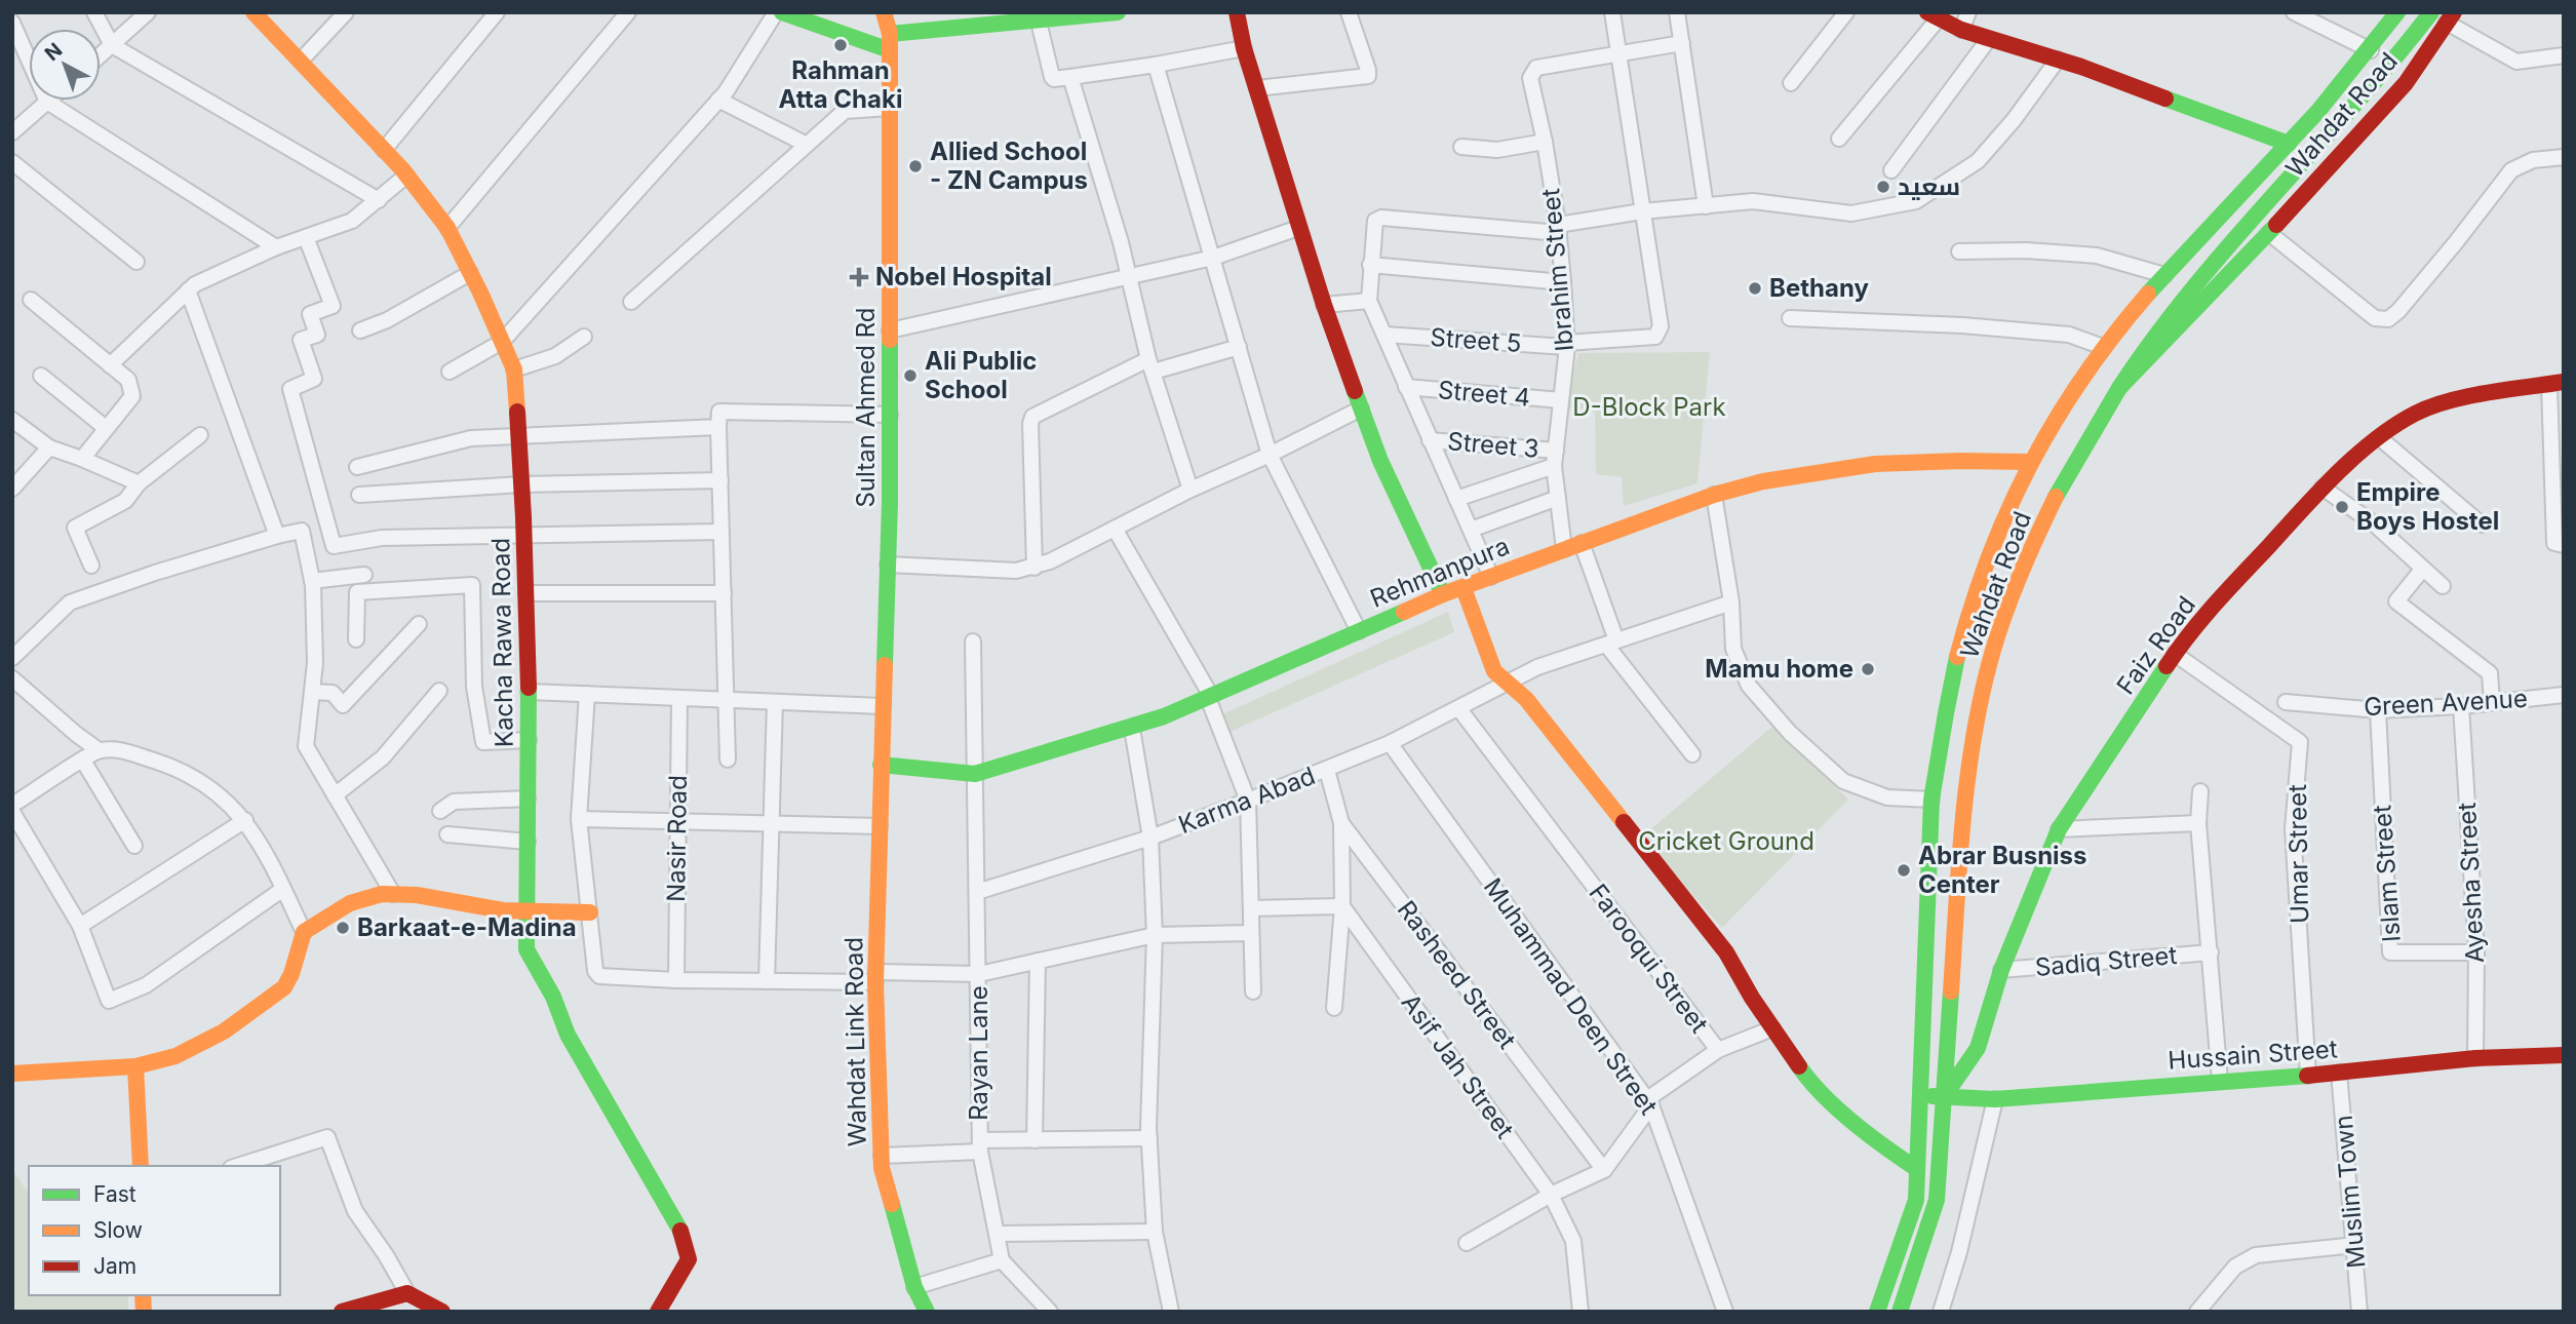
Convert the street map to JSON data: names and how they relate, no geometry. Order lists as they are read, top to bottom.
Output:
{
  "streets": {
    "street": [
      "Wahdat Road",
      "Ibrahim Street",
      "Street 5",
      "Street 4",
      "Sultan Ahmed Rd",
      "Street 3",
      "Rehmanpura",
      "Kacha Rawa Road",
      "Faiz Road",
      "Green Avenue",
      "Karma Abad",
      "Nasir Road",
      "Umar Street",
      "Islam Street",
      "Ayesha Street",
      "Farooqui Street",
      "Sadiq Street",
      "Rasheed Street",
      "Muhammad Deen Street",
      "Wahdat Link Road",
      "Rayan Lane",
      "Hussain Street",
      "Asif Jah Street",
      "Muslim Town"
    ]
  },
  "crossings": [
    ["Wahdat Road", "Rehmanpura"],
    ["Wahdat Road", "Faiz Road"],
    ["Wahdat Road", "Hussain Street"],
    ["Ibrahim Street", "Street 5"],
    ["Ibrahim Street", "Street 4"],
    ["Ibrahim Street", "Street 3"],
    ["Ibrahim Street", "Rehmanpura"],
    ["Sultan Ahmed Rd", "Rehmanpura"],
    ["Sultan Ahmed Rd", "Wahdat Link Road"],
    ["Rehmanpura", "Wahdat Link Road"],
    ["Rehmanpura", "Rayan Lane"],
    ["Faiz Road", "Umar Street"],
    ["Faiz Road", "Sadiq Street"],
    ["Faiz Road", "Hussain Street"],
    ["Green Avenue", "Islam Street"],
    ["Green Avenue", "Ayesha Street"],
    ["Karma Abad", "Farooqui Street"],
    ["Karma Abad", "Rasheed Street"],
    ["Karma Abad", "Muhammad Deen Street"],
    ["Karma Abad", "Rayan Lane"],
    ["Umar Street", "Hussain Street"],
    ["Islam Street", "Ayesha Street"],
    ["Ayesha Street", "Hussain Street"],
    ["Farooqui Street", "Rasheed Street"],
    ["Farooqui Street", "Muhammad Deen Street"],
    ["Farooqui Street", "Asif Jah Street"],
    ["Hussain Street", "Muslim Town"]
  ],
  "parks": ["D-Block Park", "Cricket Ground"],
  "places": {
    "other": [
      "Rahman Atta Chaki",
      "Allied School - ZN Campus",
      "سعید",
      "Bethany",
      "Ali Public School",
      "Empire Boys Hostel",
      "Mamu home",
      "Abrar Busniss Center",
      "Barkaat-e-Madina"
    ],
    "health": ["Nobel Hospital"]
  },
  "legend": ["Fast", "Slow", "Jam"],
  "north": "top left"
}
